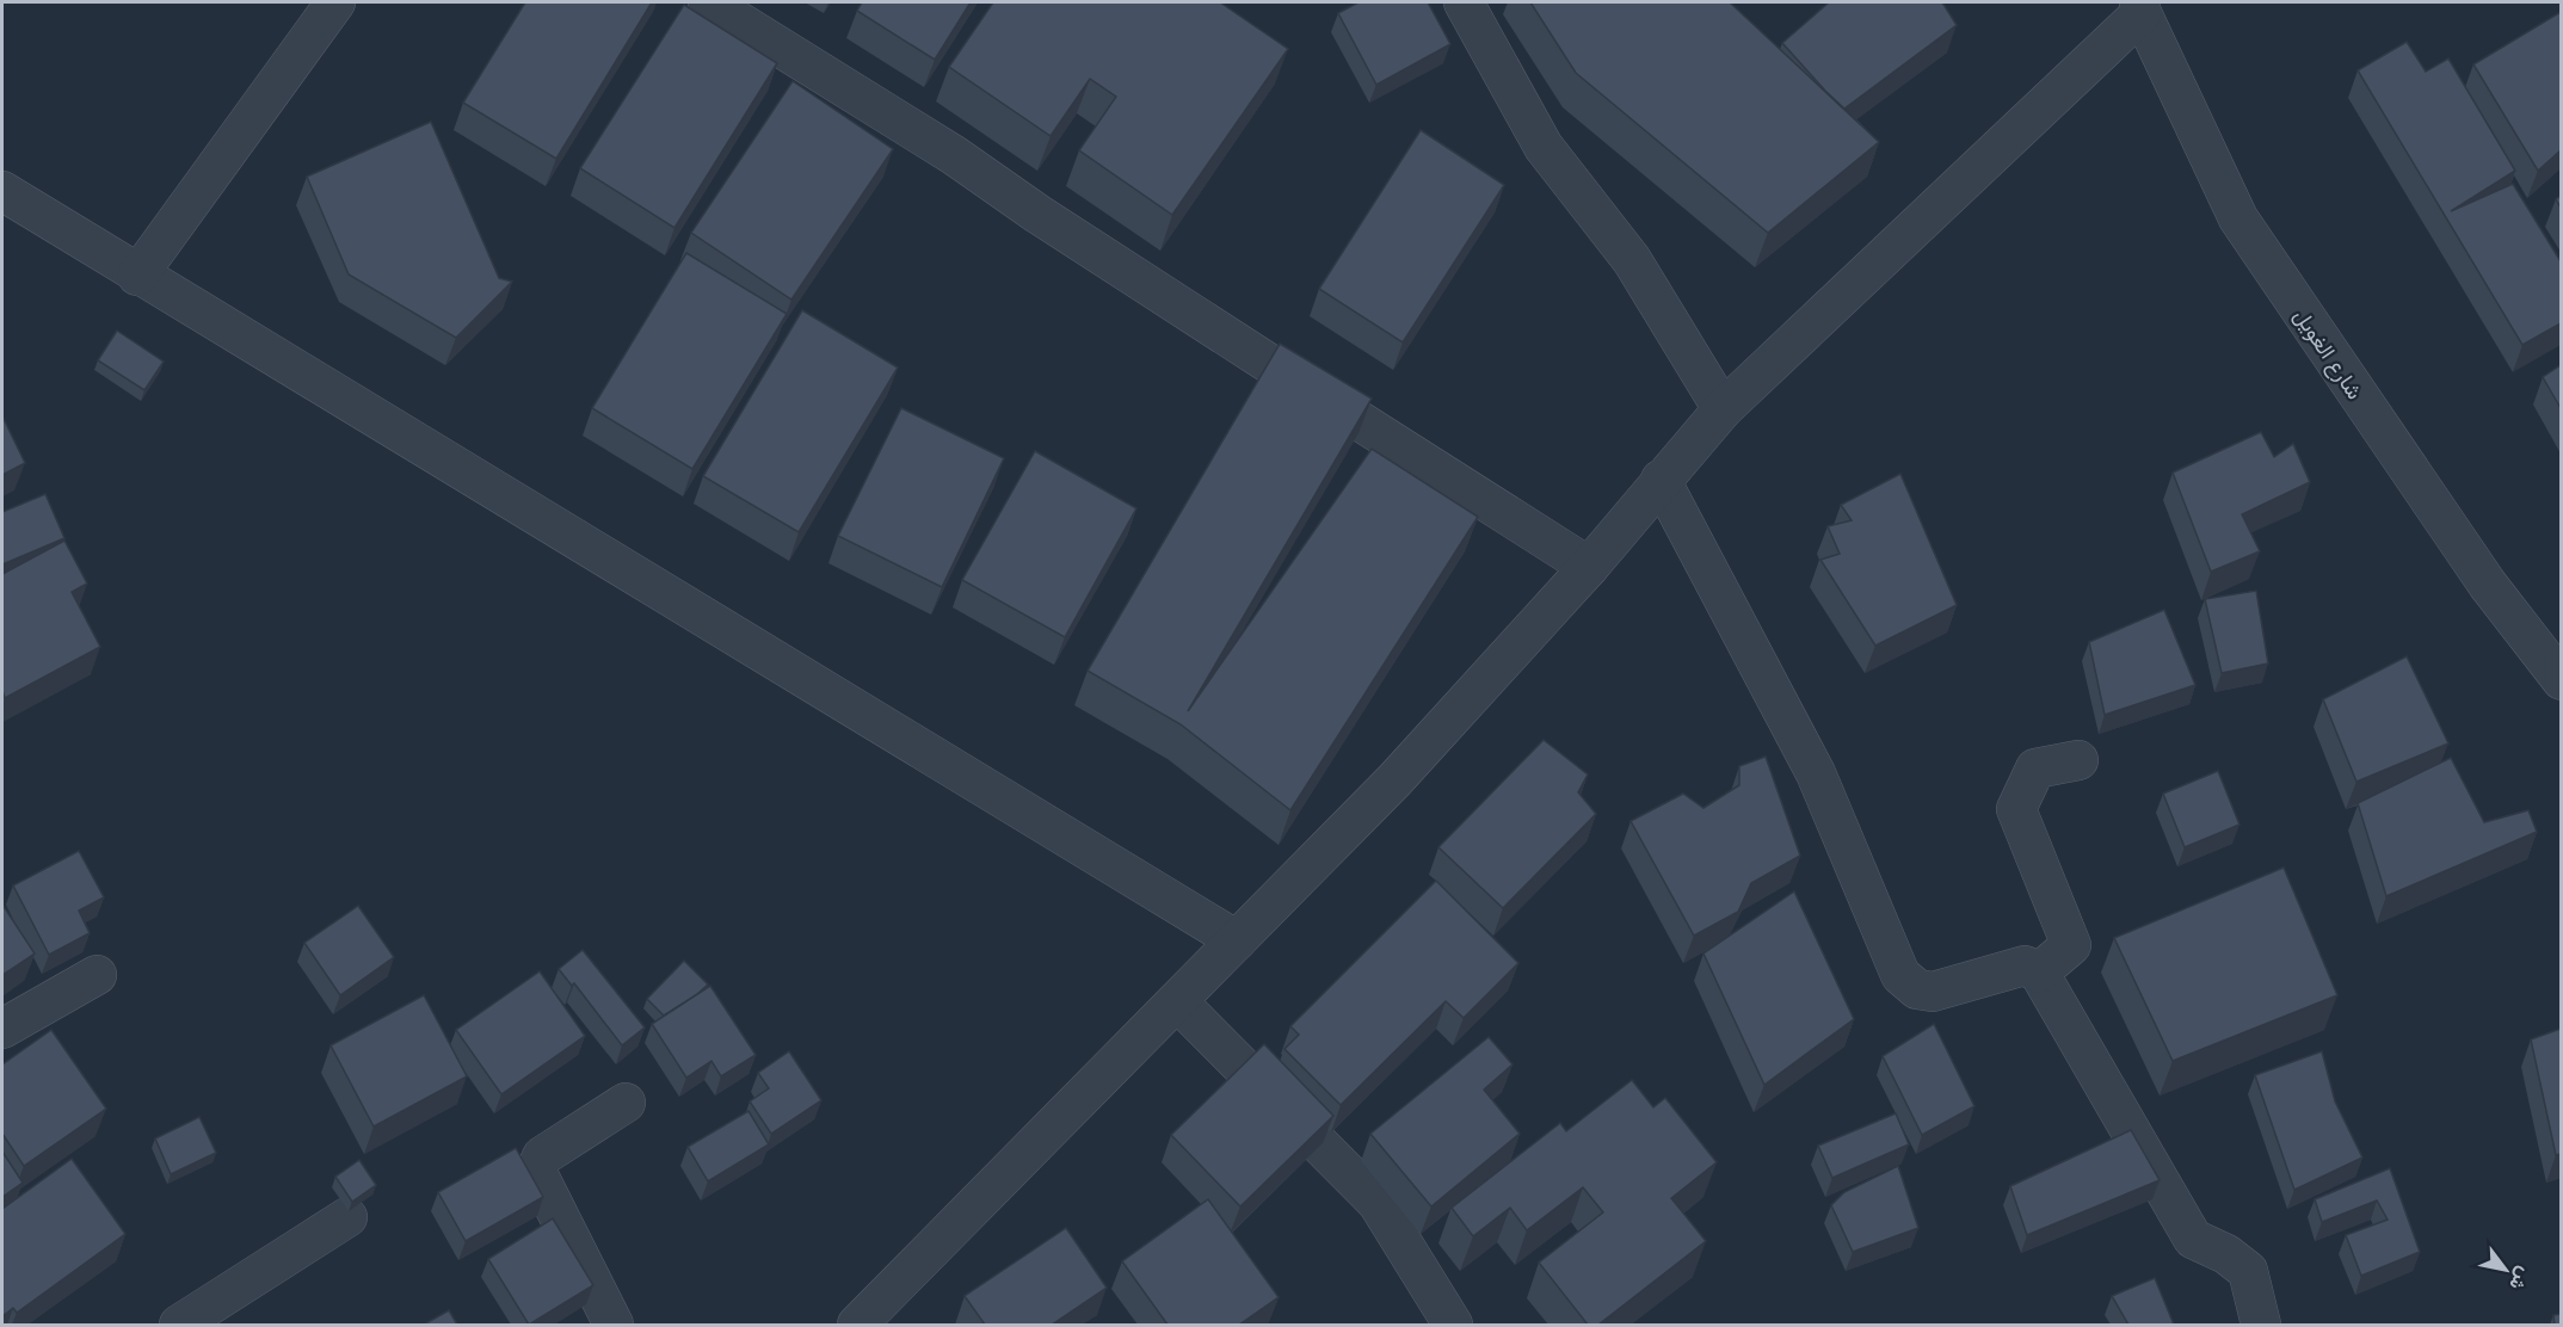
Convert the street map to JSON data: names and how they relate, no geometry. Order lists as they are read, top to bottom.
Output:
{
  "streets": {
    "street": ["شارع الغويل"]
  },
  "north": "bottom right"
}
